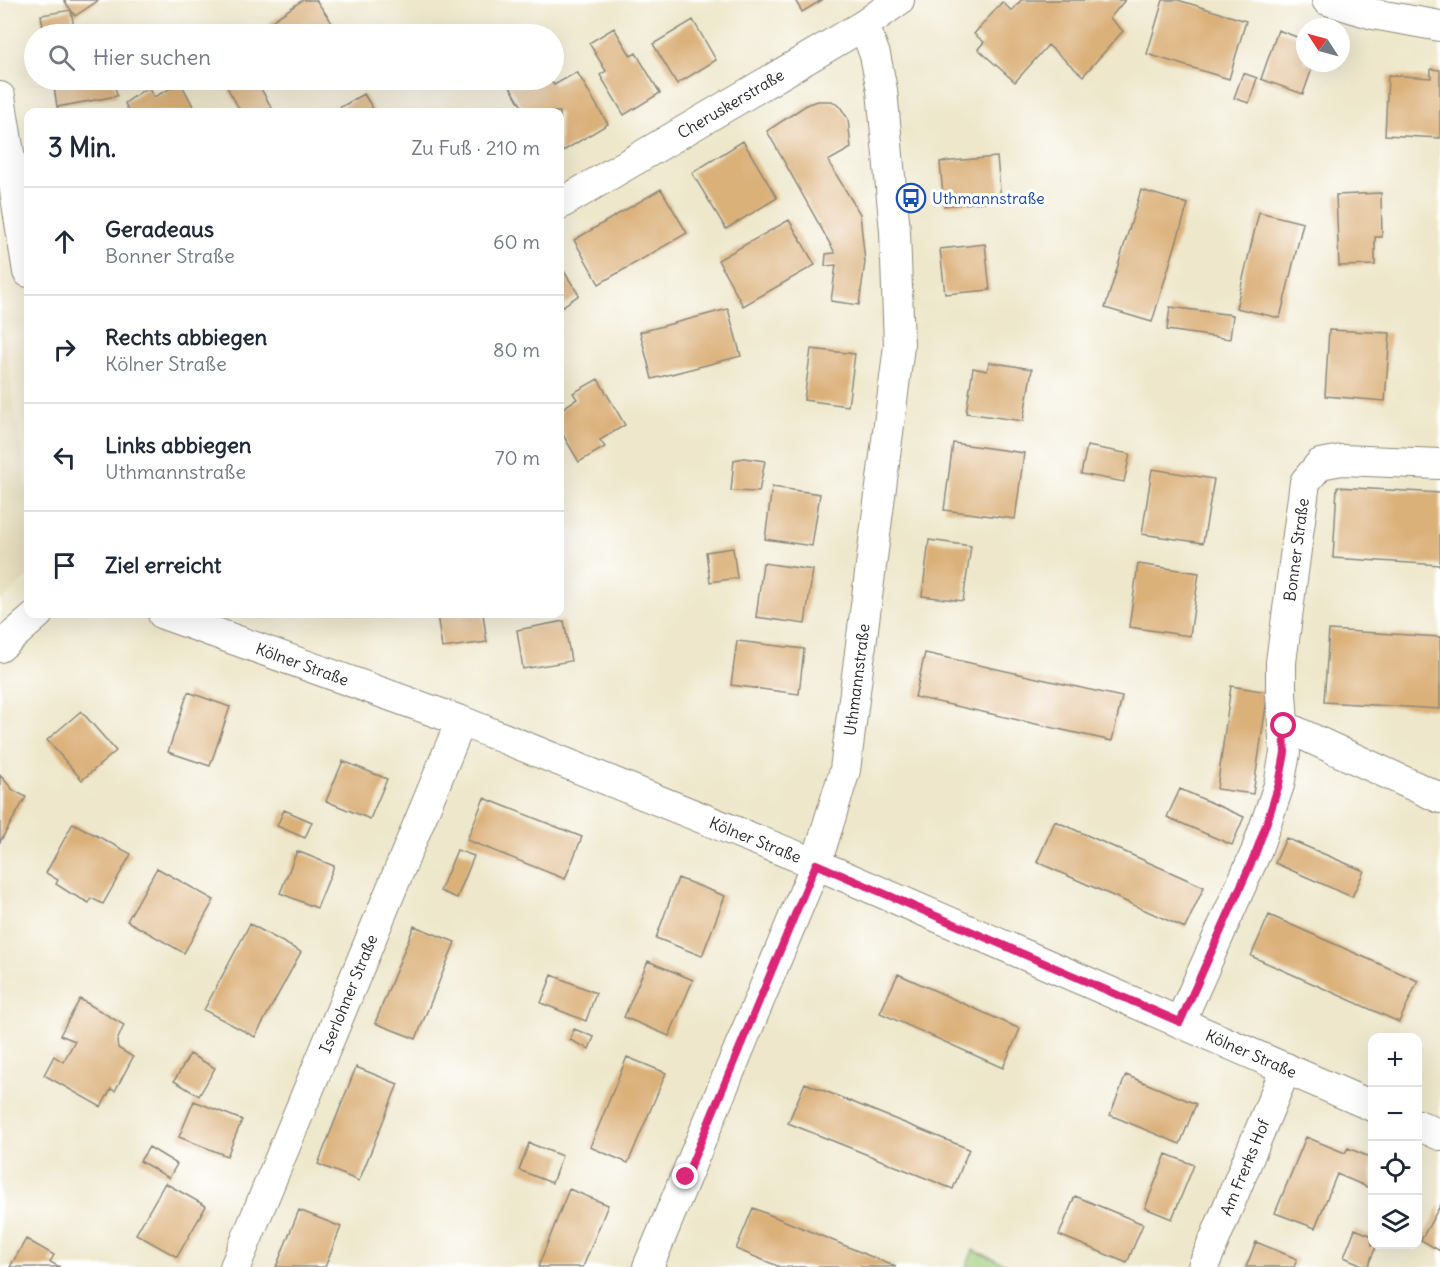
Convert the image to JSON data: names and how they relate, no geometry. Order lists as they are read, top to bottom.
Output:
{
  "streets": {
    "street": [
      "Cheruskerstraße",
      "Bonner Straße",
      "Kölner Straße",
      "Uthmannstraße",
      "Iserlohner Straße",
      "Am Frerks Hof"
    ]
  },
  "crossings": [
    ["Cheruskerstraße", "Uthmannstraße"],
    ["Bonner Straße", "Kölner Straße"],
    ["Kölner Straße", "Uthmannstraße"],
    ["Kölner Straße", "Iserlohner Straße"],
    ["Kölner Straße", "Am Frerks Hof"]
  ],
  "places": {
    "bus stop": ["Uthmannstraße"]
  },
  "north": "top left",
  "page": {
    "search": "Hier suchen",
    "heading": ["3 Min.", "Zu Fuß · 210 m"],
    "list": [
      ["Geradeaus", "Bonner Straße", "60 m"],
      ["Rechts abbiegen", "Kölner Straße", "80 m"],
      ["Links abbiegen", "Uthmannstraße", "70 m"],
      "Ziel erreicht"
    ],
    "map_buttons": ["+", "−"]
  }
}
